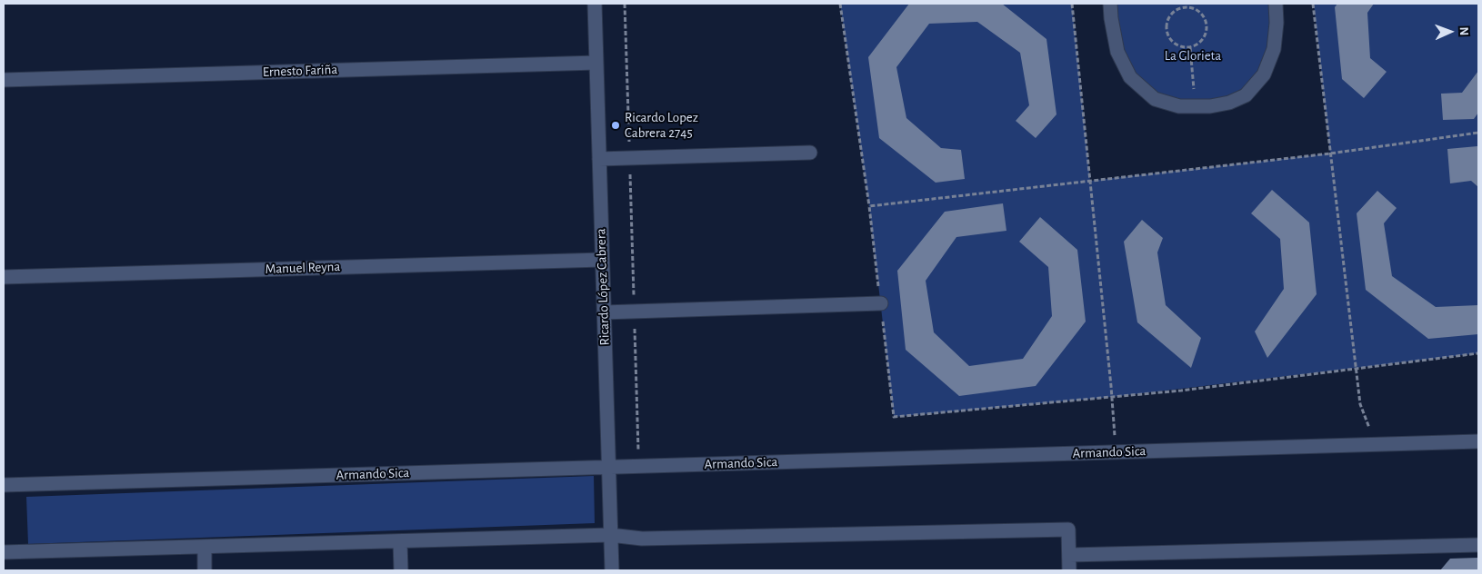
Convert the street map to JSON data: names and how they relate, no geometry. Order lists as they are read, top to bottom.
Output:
{
  "streets": {
    "street": [
      "Ernesto Fariña",
      "Manuel Reyna",
      "Ricardo López Cabrera",
      "Armando Sica"
    ]
  },
  "crossings": [
    ["Ernesto Fariña", "Ricardo López Cabrera"],
    ["Manuel Reyna", "Ricardo López Cabrera"],
    ["Ricardo López Cabrera", "Armando Sica"]
  ],
  "parks": ["La Glorieta"],
  "places": ["Ricardo Lopez Cabrera 2745"],
  "north": "right"
}
